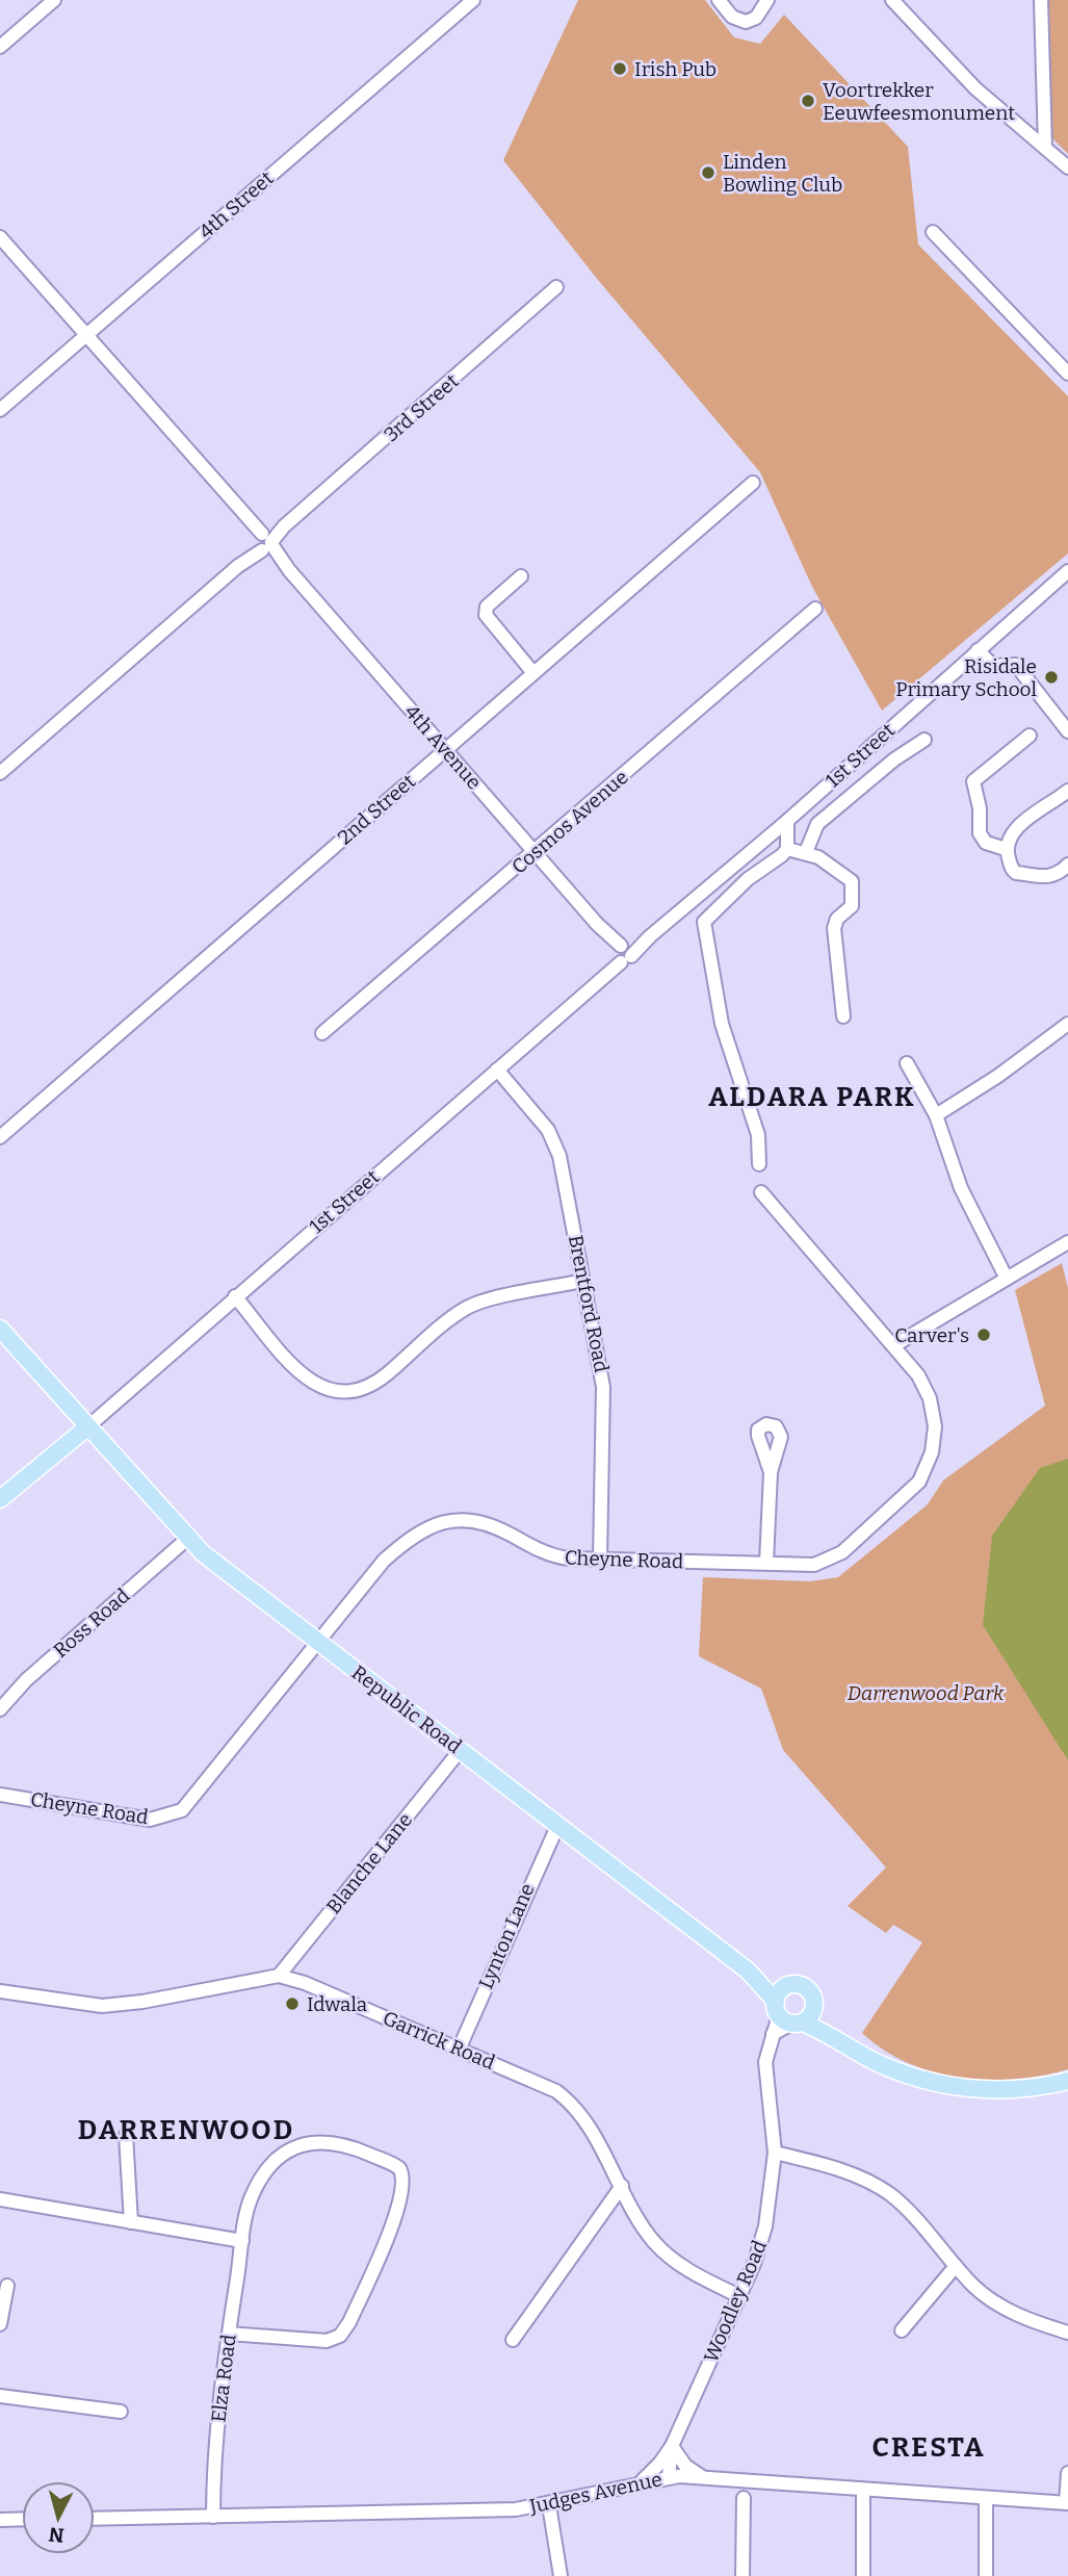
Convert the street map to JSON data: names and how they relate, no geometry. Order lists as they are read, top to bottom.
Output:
{
  "streets": {
    "main road": ["Republic Road"],
    "street": [
      "4th Street",
      "3rd Street",
      "4th Avenue",
      "1st Street",
      "2nd Street",
      "Cosmos Avenue",
      "Brentford Road",
      "Cheyne Road",
      "Ross Road",
      "Blanche Lane",
      "Lynton Lane",
      "Garrick Road",
      "Woodley Road",
      "Elza Road",
      "Judges Avenue"
    ]
  },
  "crossings": [
    ["4th Street", "4th Avenue"],
    ["3rd Street", "4th Avenue"],
    ["4th Avenue", "1st Street"],
    ["4th Avenue", "2nd Street"],
    ["4th Avenue", "Cosmos Avenue"],
    ["1st Street", "Brentford Road"],
    ["1st Street", "Republic Road"],
    ["Brentford Road", "Cheyne Road"],
    ["Cheyne Road", "Republic Road"],
    ["Ross Road", "Republic Road"],
    ["Republic Road", "Blanche Lane"],
    ["Republic Road", "Lynton Lane"],
    ["Republic Road", "Woodley Road"],
    ["Blanche Lane", "Garrick Road"],
    ["Lynton Lane", "Garrick Road"],
    ["Garrick Road", "Woodley Road"],
    ["Woodley Road", "Judges Avenue"],
    ["Elza Road", "Judges Avenue"]
  ],
  "districts": ["ALDARA PARK", "DARRENWOOD", "CRESTA"],
  "parks": ["Darrenwood Park"],
  "places": [
    "Irish Pub",
    "Voortrekker Eeuwfeesmonument",
    "Linden Bowling Club",
    "Risidale Primary School",
    "Carver's",
    "Idwala"
  ],
  "north": "bottom"
}
